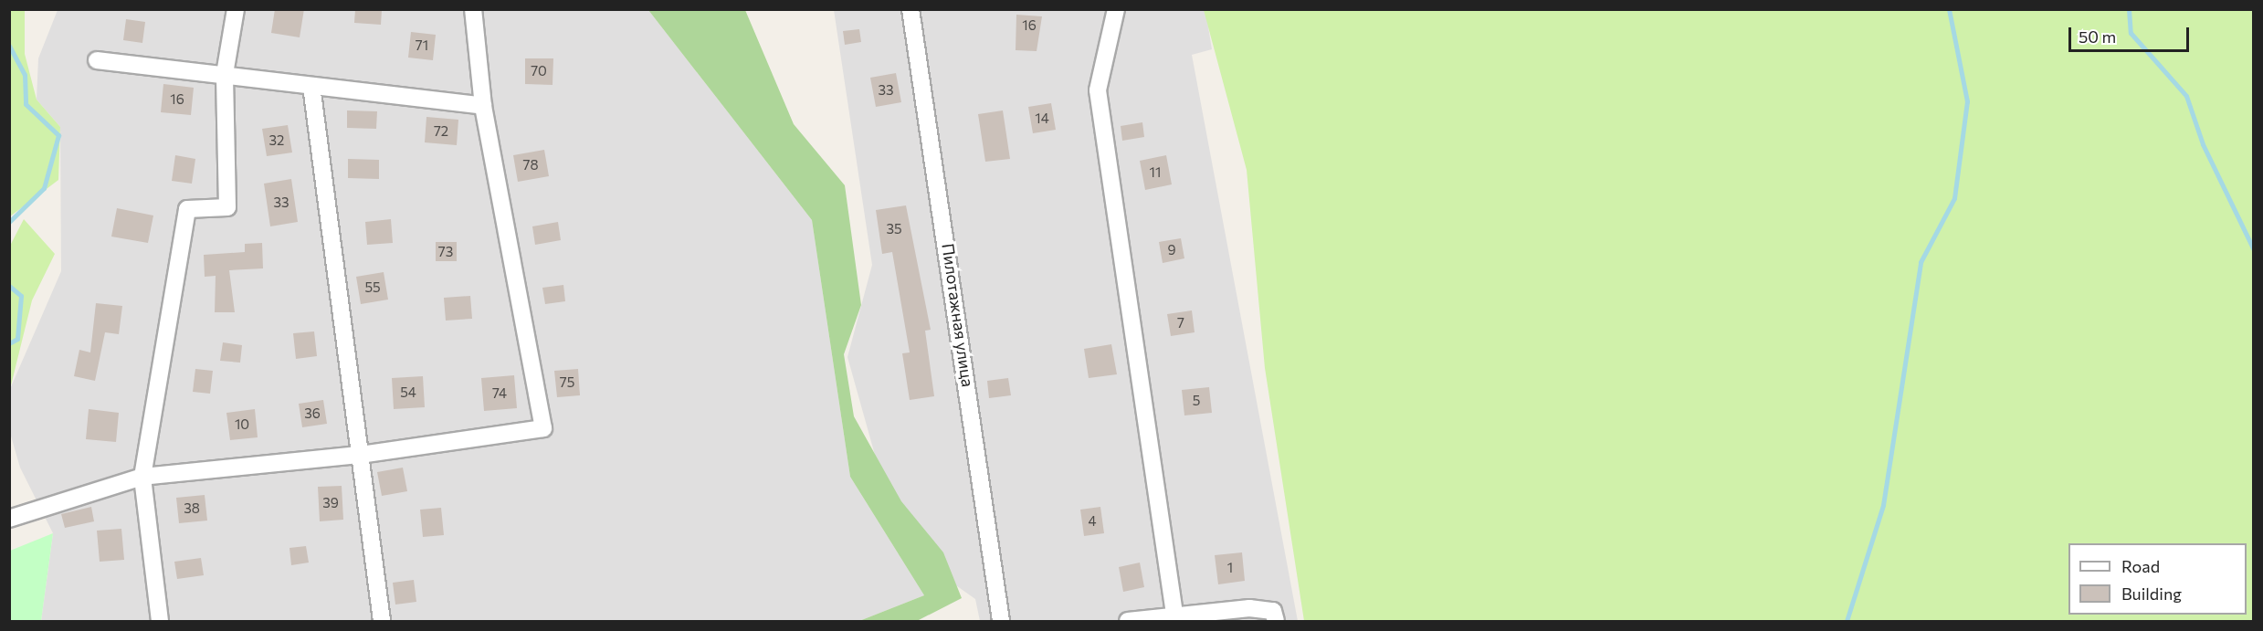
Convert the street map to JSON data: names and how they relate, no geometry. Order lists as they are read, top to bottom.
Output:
{
  "streets": {
    "street": ["Пилотажная улица"]
  },
  "house_numbers": [
    "16",
    "71",
    "70",
    "33",
    "16",
    "14",
    "72",
    "32",
    "78",
    "11",
    "33",
    "35",
    "9",
    "73",
    "55",
    "7",
    "75",
    "54",
    "74",
    "5",
    "36",
    "10",
    "39",
    "38",
    "4",
    "1"
  ],
  "legend": ["Road", "Building"],
  "scale_bar": "50 m"
}
